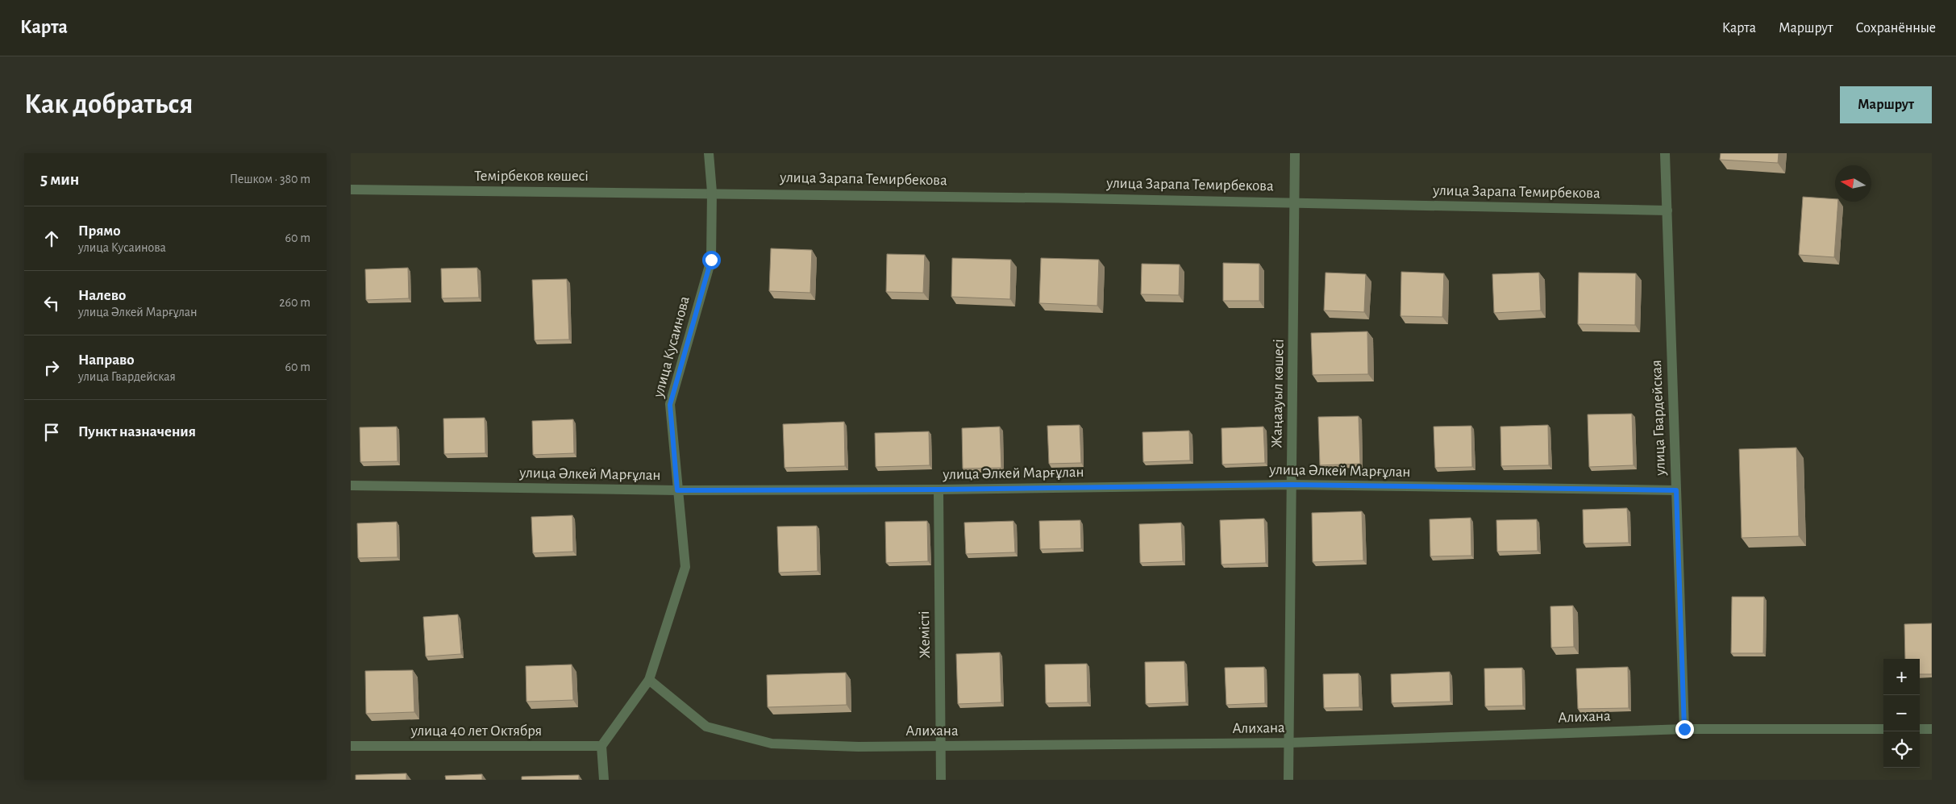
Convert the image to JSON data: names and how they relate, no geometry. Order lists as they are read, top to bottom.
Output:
{
  "streets": {
    "street": [
      "Темірбеков көшесі",
      "улица Зарапа Темирбекова",
      "улица Кусаинова",
      "Жаңаауыл көшесі",
      "улица Гвардейская",
      "улица Әлкей Марғұлан",
      "Жемісті",
      "Алихана",
      "улица 40 лет Октября"
    ]
  },
  "crossings": [
    ["Темірбеков көшесі", "улица Зарапа Темирбекова"],
    ["Темірбеков көшесі", "улица Кусаинова"],
    ["улица Зарапа Темирбекова", "улица Кусаинова"],
    ["улица Зарапа Темирбекова", "Жаңаауыл көшесі"],
    ["улица Зарапа Темирбекова", "улица Гвардейская"],
    ["улица Кусаинова", "улица Әлкей Марғұлан"],
    ["улица Кусаинова", "Алихана"],
    ["улица Кусаинова", "улица 40 лет Октября"],
    ["Жаңаауыл көшесі", "улица Әлкей Марғұлан"],
    ["Жаңаауыл көшесі", "Алихана"],
    ["улица Гвардейская", "улица Әлкей Марғұлан"],
    ["улица Гвардейская", "Алихана"],
    ["улица Әлкей Марғұлан", "Жемісті"],
    ["Жемісті", "Алихана"]
  ],
  "north": "left",
  "page": {
    "header": "Карта",
    "nav": ["Карта", "Маршрут", "Сохранённые"],
    "buttons": "Маршрут",
    "title": "Как добраться",
    "heading": ["5 мин", "Пешком · 380 m"],
    "list": [
      ["Прямо", "улица Кусаинова", "60 m"],
      ["Налево", "улица Әлкей Марғұлан", "260 m"],
      ["Направо", "улица Гвардейская", "60 m"],
      "Пункт назначения"
    ],
    "map_buttons": ["+", "−"]
  }
}
